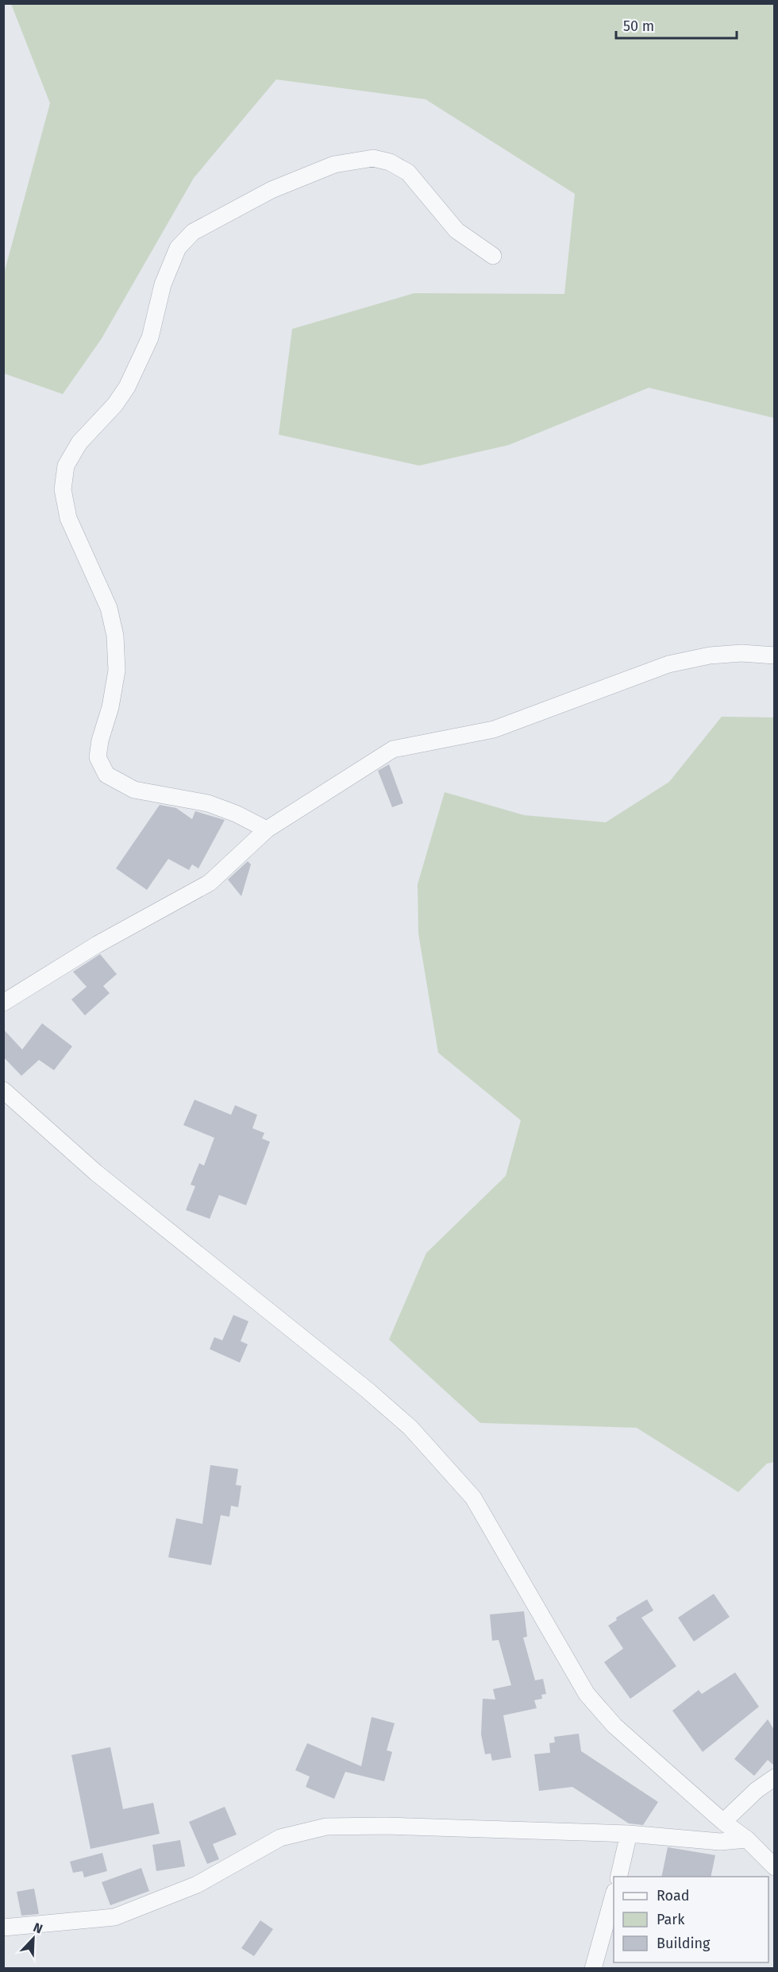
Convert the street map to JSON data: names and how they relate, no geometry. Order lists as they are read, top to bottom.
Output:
{
  "legend": ["Road", "Park", "Building"],
  "scale_bar": "50 m",
  "north": "top right"
}
